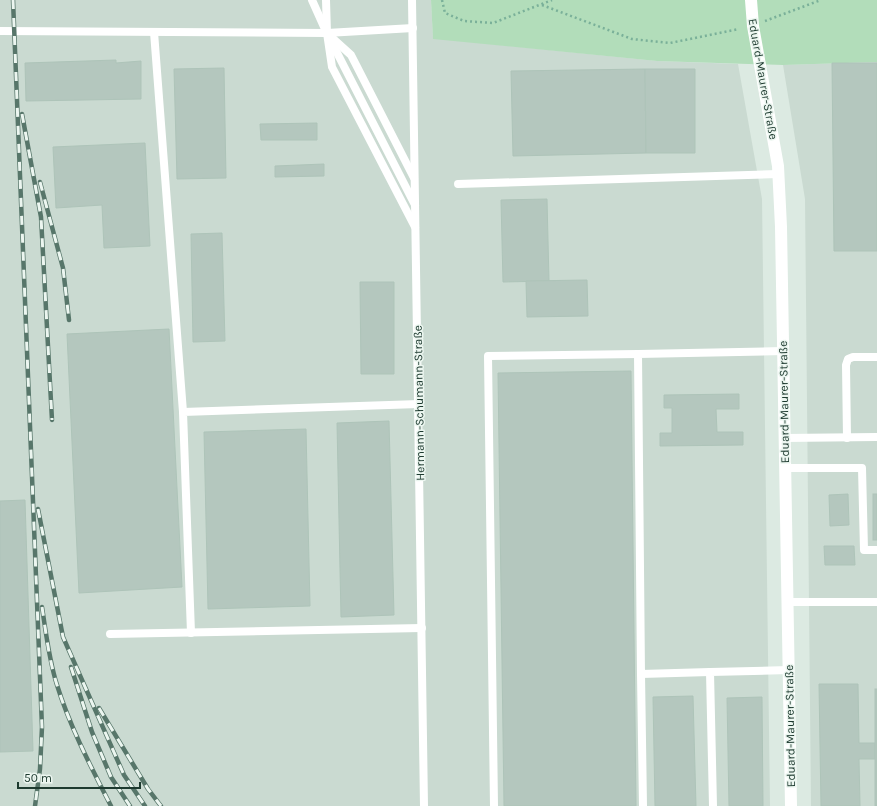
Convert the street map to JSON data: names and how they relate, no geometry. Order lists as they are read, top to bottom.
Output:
{
  "streets": {
    "street": ["Eduard-Maurer-Straße"],
    "lane": ["Hermann-Schumann-Straße"]
  },
  "scale_bar": "50 m"
}
